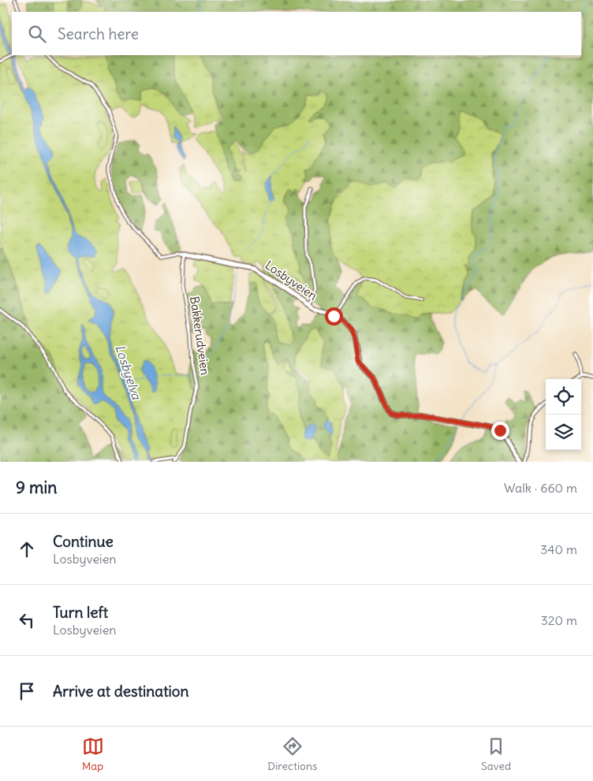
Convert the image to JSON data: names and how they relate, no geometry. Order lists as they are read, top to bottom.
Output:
{
  "streets": {
    "main road": ["Losbyveien"],
    "street": ["Bakkerudveien"]
  },
  "crossings": [
    ["Losbyveien", "Bakkerudveien"]
  ],
  "water": ["Losbyelva"],
  "page": {
    "search": "Search here",
    "heading": ["9 min", "Walk · 660 m"],
    "list": [
      ["Continue", "Losbyveien", "340 m"],
      ["Turn left", "Losbyveien", "320 m"],
      "Arrive at destination"
    ],
    "nav": ["Map", "Directions", "Saved"]
  }
}
